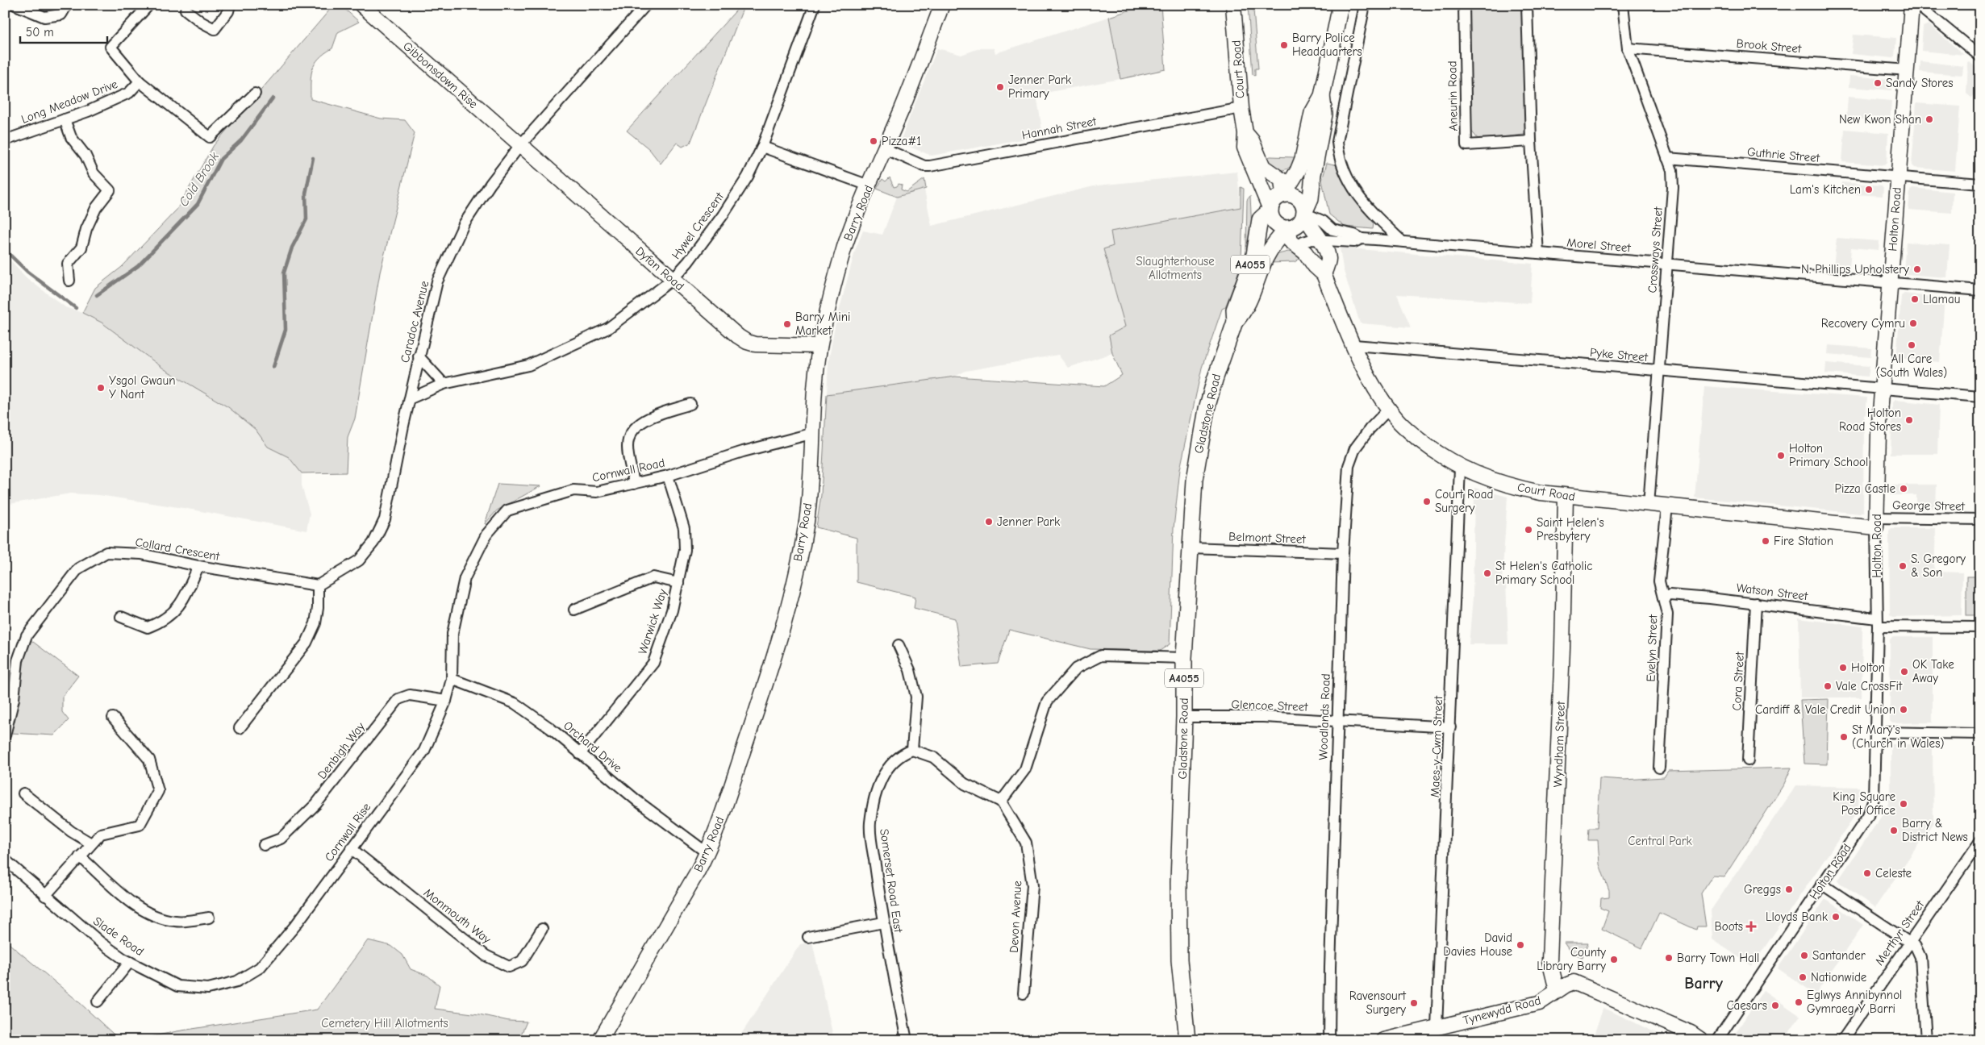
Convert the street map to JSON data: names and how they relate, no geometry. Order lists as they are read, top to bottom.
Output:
{
  "streets": {
    "main road": ["Court Road", "A4055", "Gladstone Road"],
    "street": [
      "Brook Street",
      "Gibbonsdown Rise",
      "Aneurin Road",
      "Long Meadow Drive",
      "Hannah Street",
      "Guthrie Street",
      "Barry Road",
      "Holton Road",
      "Hywel Crescent",
      "Morel Street",
      "Crossways Street",
      "Dyfan Road",
      "Caradoc Avenue",
      "Pyke Street",
      "Cornwall Road",
      "George Street",
      "Belmont Street",
      "Collard Crescent",
      "Watson Street",
      "Warwick Way",
      "Evelyn Street",
      "Cora Street",
      "Glencoe Street",
      "Woodlands Road",
      "Wyndham Street",
      "Orchard Drive",
      "Maes-y-Cwm Street",
      "Denbigh Way",
      "Cornwall Rise",
      "Somerset Road East",
      "Monmouth Way",
      "Devon Avenue",
      "Merthyr Street",
      "Slade Road",
      "Tynewydd Road"
    ]
  },
  "crossings": [
    ["Brook Street", "Holton Road"],
    ["Brook Street", "Crossways Street"],
    ["Court Road", "Hannah Street"],
    ["Court Road", "Holton Road"],
    ["Court Road", "Morel Street"],
    ["Court Road", "Crossways Street"],
    ["Court Road", "Pyke Street"],
    ["Court Road", "Gladstone Road"],
    ["Court Road", "George Street"],
    ["Court Road", "Evelyn Street"],
    ["Court Road", "Woodlands Road"],
    ["Court Road", "Wyndham Street"],
    ["Court Road", "Maes-y-Cwm Street"],
    ["Gibbonsdown Rise", "Dyfan Road"],
    ["Gibbonsdown Rise", "Caradoc Avenue"],
    ["Hannah Street", "Barry Road"],
    ["Guthrie Street", "Holton Road"],
    ["Guthrie Street", "Crossways Street"],
    ["Barry Road", "Dyfan Road"],
    ["Barry Road", "Cornwall Road"],
    ["Barry Road", "Orchard Drive"],
    ["Holton Road", "Morel Street"],
    ["Holton Road", "Pyke Street"],
    ["Holton Road", "George Street"],
    ["Holton Road", "Watson Street"],
    ["Hywel Crescent", "Dyfan Road"],
    ["Hywel Crescent", "Caradoc Avenue"],
    ["Morel Street", "Crossways Street"],
    ["Morel Street", "Gladstone Road"],
    ["Crossways Street", "Pyke Street"],
    ["Dyfan Road", "Caradoc Avenue"],
    ["Caradoc Avenue", "Collard Crescent"],
    ["Gladstone Road", "Belmont Street"],
    ["Gladstone Road", "Glencoe Street"],
    ["Cornwall Road", "Warwick Way"],
    ["Cornwall Road", "Orchard Drive"],
    ["Cornwall Road", "Cornwall Rise"],
    ["Belmont Street", "Woodlands Road"],
    ["Watson Street", "Evelyn Street"],
    ["Watson Street", "Cora Street"],
    ["Warwick Way", "Orchard Drive"],
    ["Glencoe Street", "Woodlands Road"],
    ["Glencoe Street", "Maes-y-Cwm Street"],
    ["Wyndham Street", "Tynewydd Road"],
    ["Orchard Drive", "Cornwall Rise"],
    ["Maes-y-Cwm Street", "Tynewydd Road"],
    ["Denbigh Way", "Cornwall Rise"],
    ["Cornwall Rise", "Monmouth Way"],
    ["Cornwall Rise", "Slade Road"]
  ],
  "districts": ["Barry"],
  "water": ["Cold Brook"],
  "parks": ["Slaughterhouse Allotments", "Central Park", "Cemetery Hill Allotments"],
  "places": {
    "other": [
      "Barry Police Headquarters",
      "Sandy Stores",
      "Jenner Park Primary",
      "New Kwon Shan",
      "Pizza#1",
      "Lam's Kitchen",
      "N. Phillips Upholstery",
      "Llamau",
      "Recovery Cymru",
      "Barry Mini Market",
      "All Care (South Wales)",
      "Ysgol Gwaun Y Nant",
      "Holton Road Stores",
      "Holton Primary School",
      "Pizza Castle",
      "Court Road Surgery",
      "Jenner Park",
      "Saint Helen's Presbytery",
      "Fire Station",
      "S. Gregory & Son",
      "St Helen's Catholic Primary School",
      "Holton",
      "OK Take Away",
      "Vale CrossFit",
      "Cardiff & Vale Credit Union",
      "St Mary's (Church in Wales)",
      "King Square Post Office",
      "Barry & District News",
      "Celeste",
      "Greggs",
      "Lloyds Bank",
      "David Davies House",
      "Santander",
      "Barry Town Hall",
      "County Library Barry",
      "Nationwide",
      "Eglwys Annibynnol Gymraeg Y Barri",
      "Ravensourt Surgery",
      "Caesars"
    ],
    "health": ["Boots"]
  },
  "scale_bar": "50 m"
}
